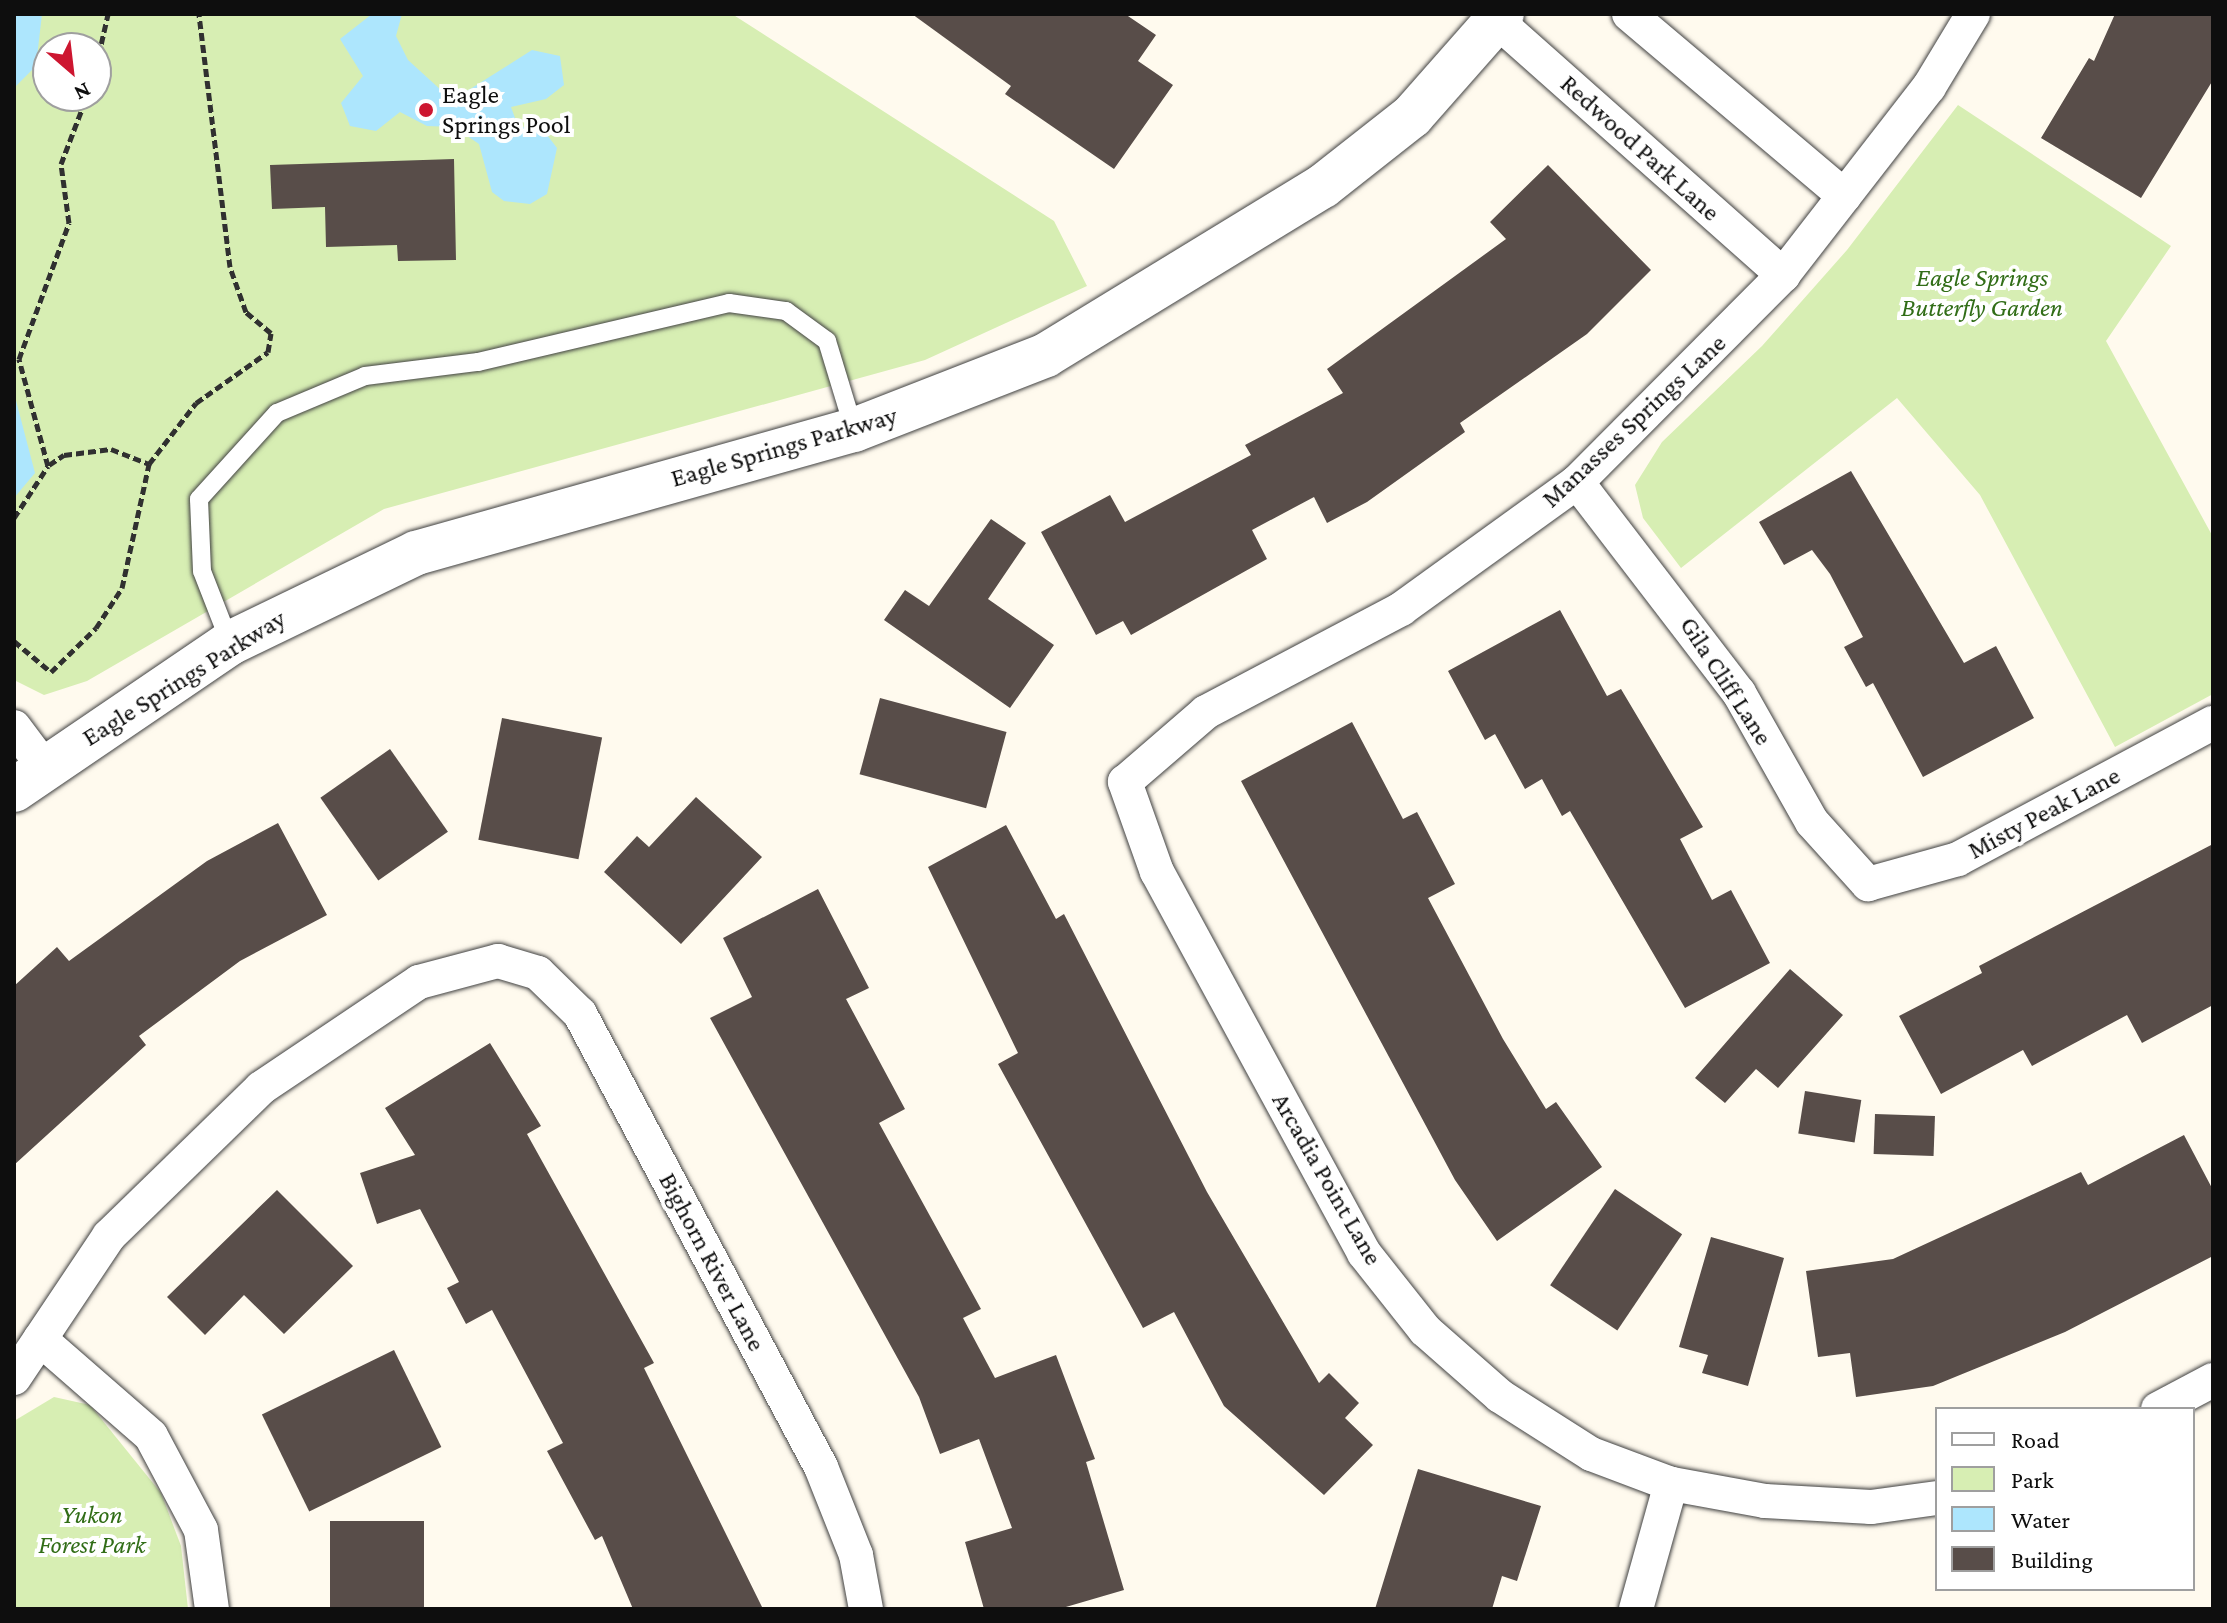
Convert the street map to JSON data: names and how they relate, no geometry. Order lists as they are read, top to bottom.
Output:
{
  "streets": {
    "street": [
      "Redwood Park Lane",
      "Manasses Springs Lane",
      "Eagle Springs Parkway",
      "Gila Cliff Lane",
      "Misty Peak Lane",
      "Arcadia Point Lane",
      "Bighorn River Lane"
    ]
  },
  "crossings": [
    ["Redwood Park Lane", "Manasses Springs Lane"],
    ["Redwood Park Lane", "Eagle Springs Parkway"],
    ["Manasses Springs Lane", "Gila Cliff Lane"],
    ["Manasses Springs Lane", "Arcadia Point Lane"],
    ["Gila Cliff Lane", "Misty Peak Lane"]
  ],
  "parks": ["Eagle Springs Butterfly Garden", "Yukon Forest Park"],
  "places": ["Eagle Springs Pool"],
  "legend": [
    "Road",
    "Park",
    "Water",
    "Building"
  ],
  "north": "bottom right"
}
